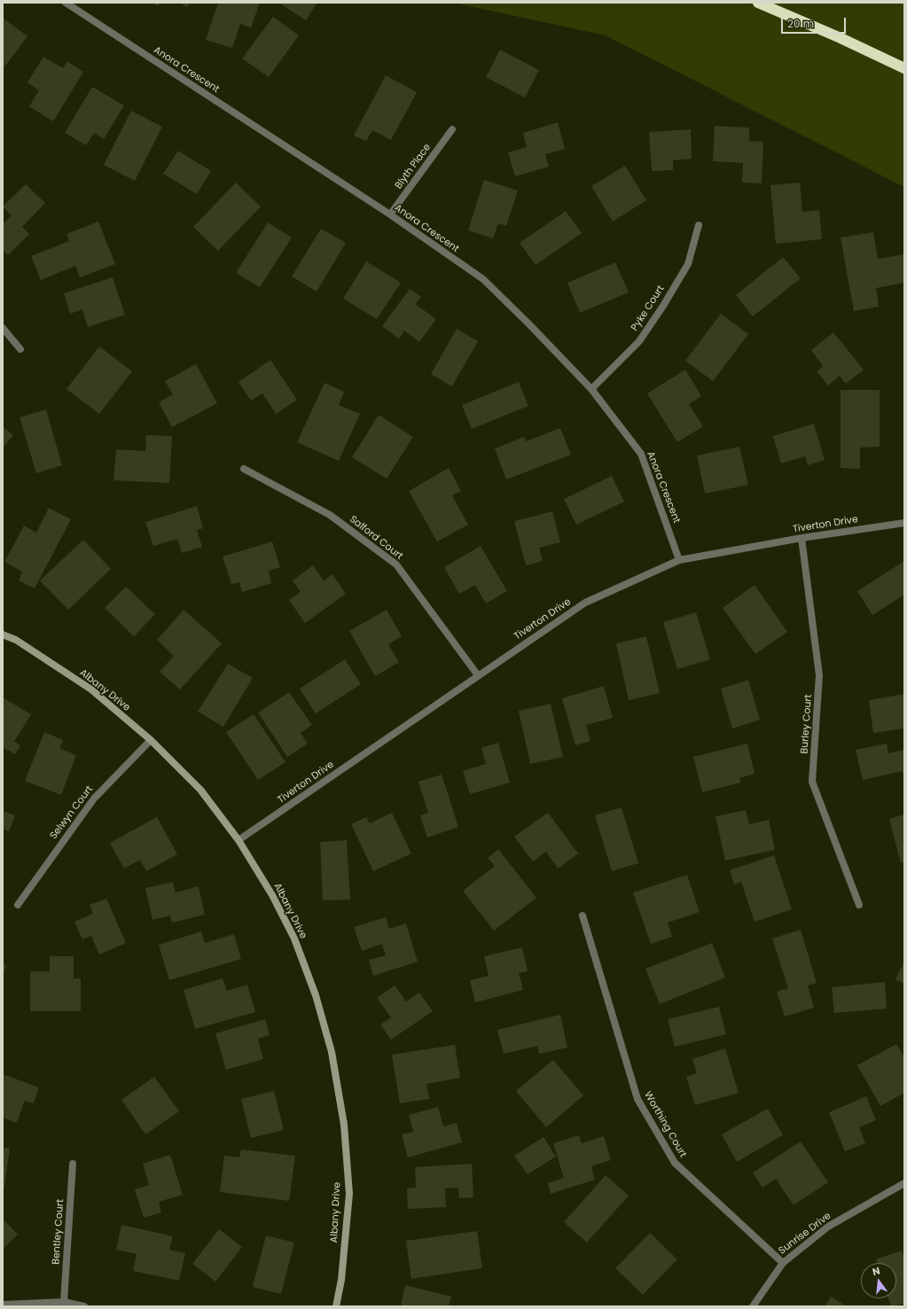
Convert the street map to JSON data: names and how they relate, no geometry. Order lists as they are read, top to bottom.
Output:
{
  "streets": {
    "street": [
      "Anora Crescent",
      "Blyth Place",
      "Pyke Court",
      "Tiverton Drive",
      "Salford Court",
      "Albany Drive",
      "Burley Court",
      "Selwyn Court",
      "Worthing Court",
      "Bentley Court",
      "Sunrise Drive"
    ]
  },
  "crossings": [
    ["Anora Crescent", "Blyth Place"],
    ["Anora Crescent", "Pyke Court"],
    ["Anora Crescent", "Tiverton Drive"],
    ["Tiverton Drive", "Salford Court"],
    ["Tiverton Drive", "Albany Drive"],
    ["Tiverton Drive", "Burley Court"],
    ["Albany Drive", "Selwyn Court"],
    ["Worthing Court", "Sunrise Drive"]
  ],
  "scale_bar": "20 m",
  "north": "top"
}
